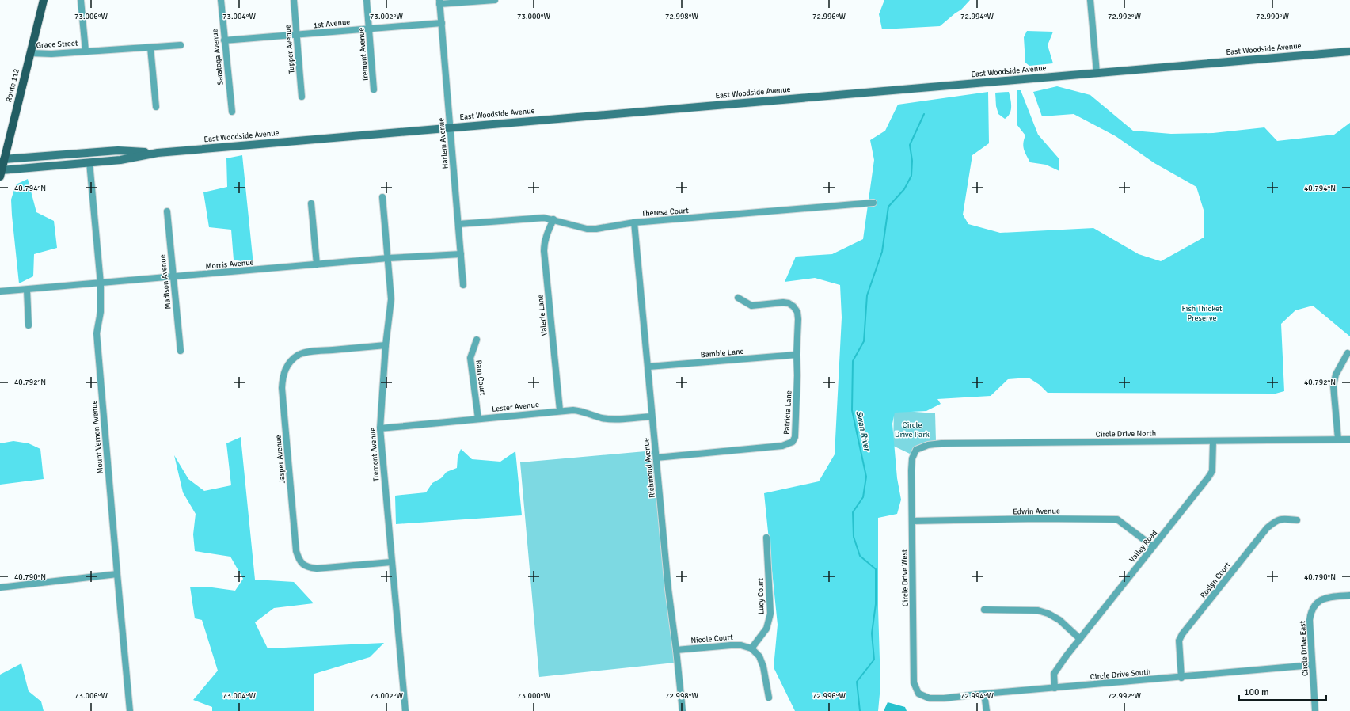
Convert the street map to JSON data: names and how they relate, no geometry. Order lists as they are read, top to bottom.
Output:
{
  "streets": {
    "main road": ["East Woodside Avenue", "Route 112"],
    "street": [
      "1st Avenue",
      "Grace Street",
      "Tupper Avenue",
      "Tremont Avenue",
      "Saratoga Avenue",
      "Harlem Avenue",
      "Theresa Court",
      "Morris Avenue",
      "Madison Avenue",
      "Valerie Lane",
      "Bambie Lane",
      "Ram Court",
      "Lester Avenue",
      "Patricia Lane",
      "Circle Drive North",
      "Mount Vernon Avenue",
      "Jasper Avenue",
      "Richmond Avenue",
      "Edwin Avenue",
      "Valley Road",
      "Circle Drive West",
      "Roslyn Court",
      "Lucy Court",
      "Nicole Court",
      "Circle Drive East",
      "Circle Drive South"
    ]
  },
  "crossings": [
    ["1st Avenue", "Tupper Avenue"],
    ["1st Avenue", "Tremont Avenue"],
    ["1st Avenue", "Saratoga Avenue"],
    ["1st Avenue", "Harlem Avenue"],
    ["Grace Street", "Route 112"],
    ["East Woodside Avenue", "Route 112"],
    ["East Woodside Avenue", "Harlem Avenue"],
    ["East Woodside Avenue", "Mount Vernon Avenue"],
    ["Tremont Avenue", "Morris Avenue"],
    ["Tremont Avenue", "Lester Avenue"],
    ["Tremont Avenue", "Jasper Avenue"],
    ["Harlem Avenue", "Theresa Court"],
    ["Harlem Avenue", "Morris Avenue"],
    ["Theresa Court", "Valerie Lane"],
    ["Theresa Court", "Richmond Avenue"],
    ["Morris Avenue", "Madison Avenue"],
    ["Morris Avenue", "Mount Vernon Avenue"],
    ["Valerie Lane", "Lester Avenue"],
    ["Bambie Lane", "Patricia Lane"],
    ["Bambie Lane", "Richmond Avenue"],
    ["Ram Court", "Lester Avenue"],
    ["Lester Avenue", "Richmond Avenue"],
    ["Patricia Lane", "Richmond Avenue"],
    ["Circle Drive North", "Valley Road"],
    ["Circle Drive North", "Circle Drive West"],
    ["Richmond Avenue", "Nicole Court"],
    ["Edwin Avenue", "Valley Road"],
    ["Edwin Avenue", "Circle Drive West"],
    ["Valley Road", "Circle Drive South"],
    ["Circle Drive West", "Circle Drive South"],
    ["Roslyn Court", "Circle Drive South"],
    ["Lucy Court", "Nicole Court"],
    ["Circle Drive East", "Circle Drive South"]
  ],
  "water": ["Swan River"],
  "parks": ["Fish Thicket Preserve", "Circle Drive Park"],
  "scale_bar": "100 m",
  "coordinates": [
    "73.006°W",
    "73.004°W",
    "73.002°W",
    "73.000°W",
    "72.998°W",
    "72.996°W",
    "72.994°W",
    "72.992°W",
    "72.990°W",
    "40.794°N",
    "40.792°N",
    "40.790°N"
  ]
}
